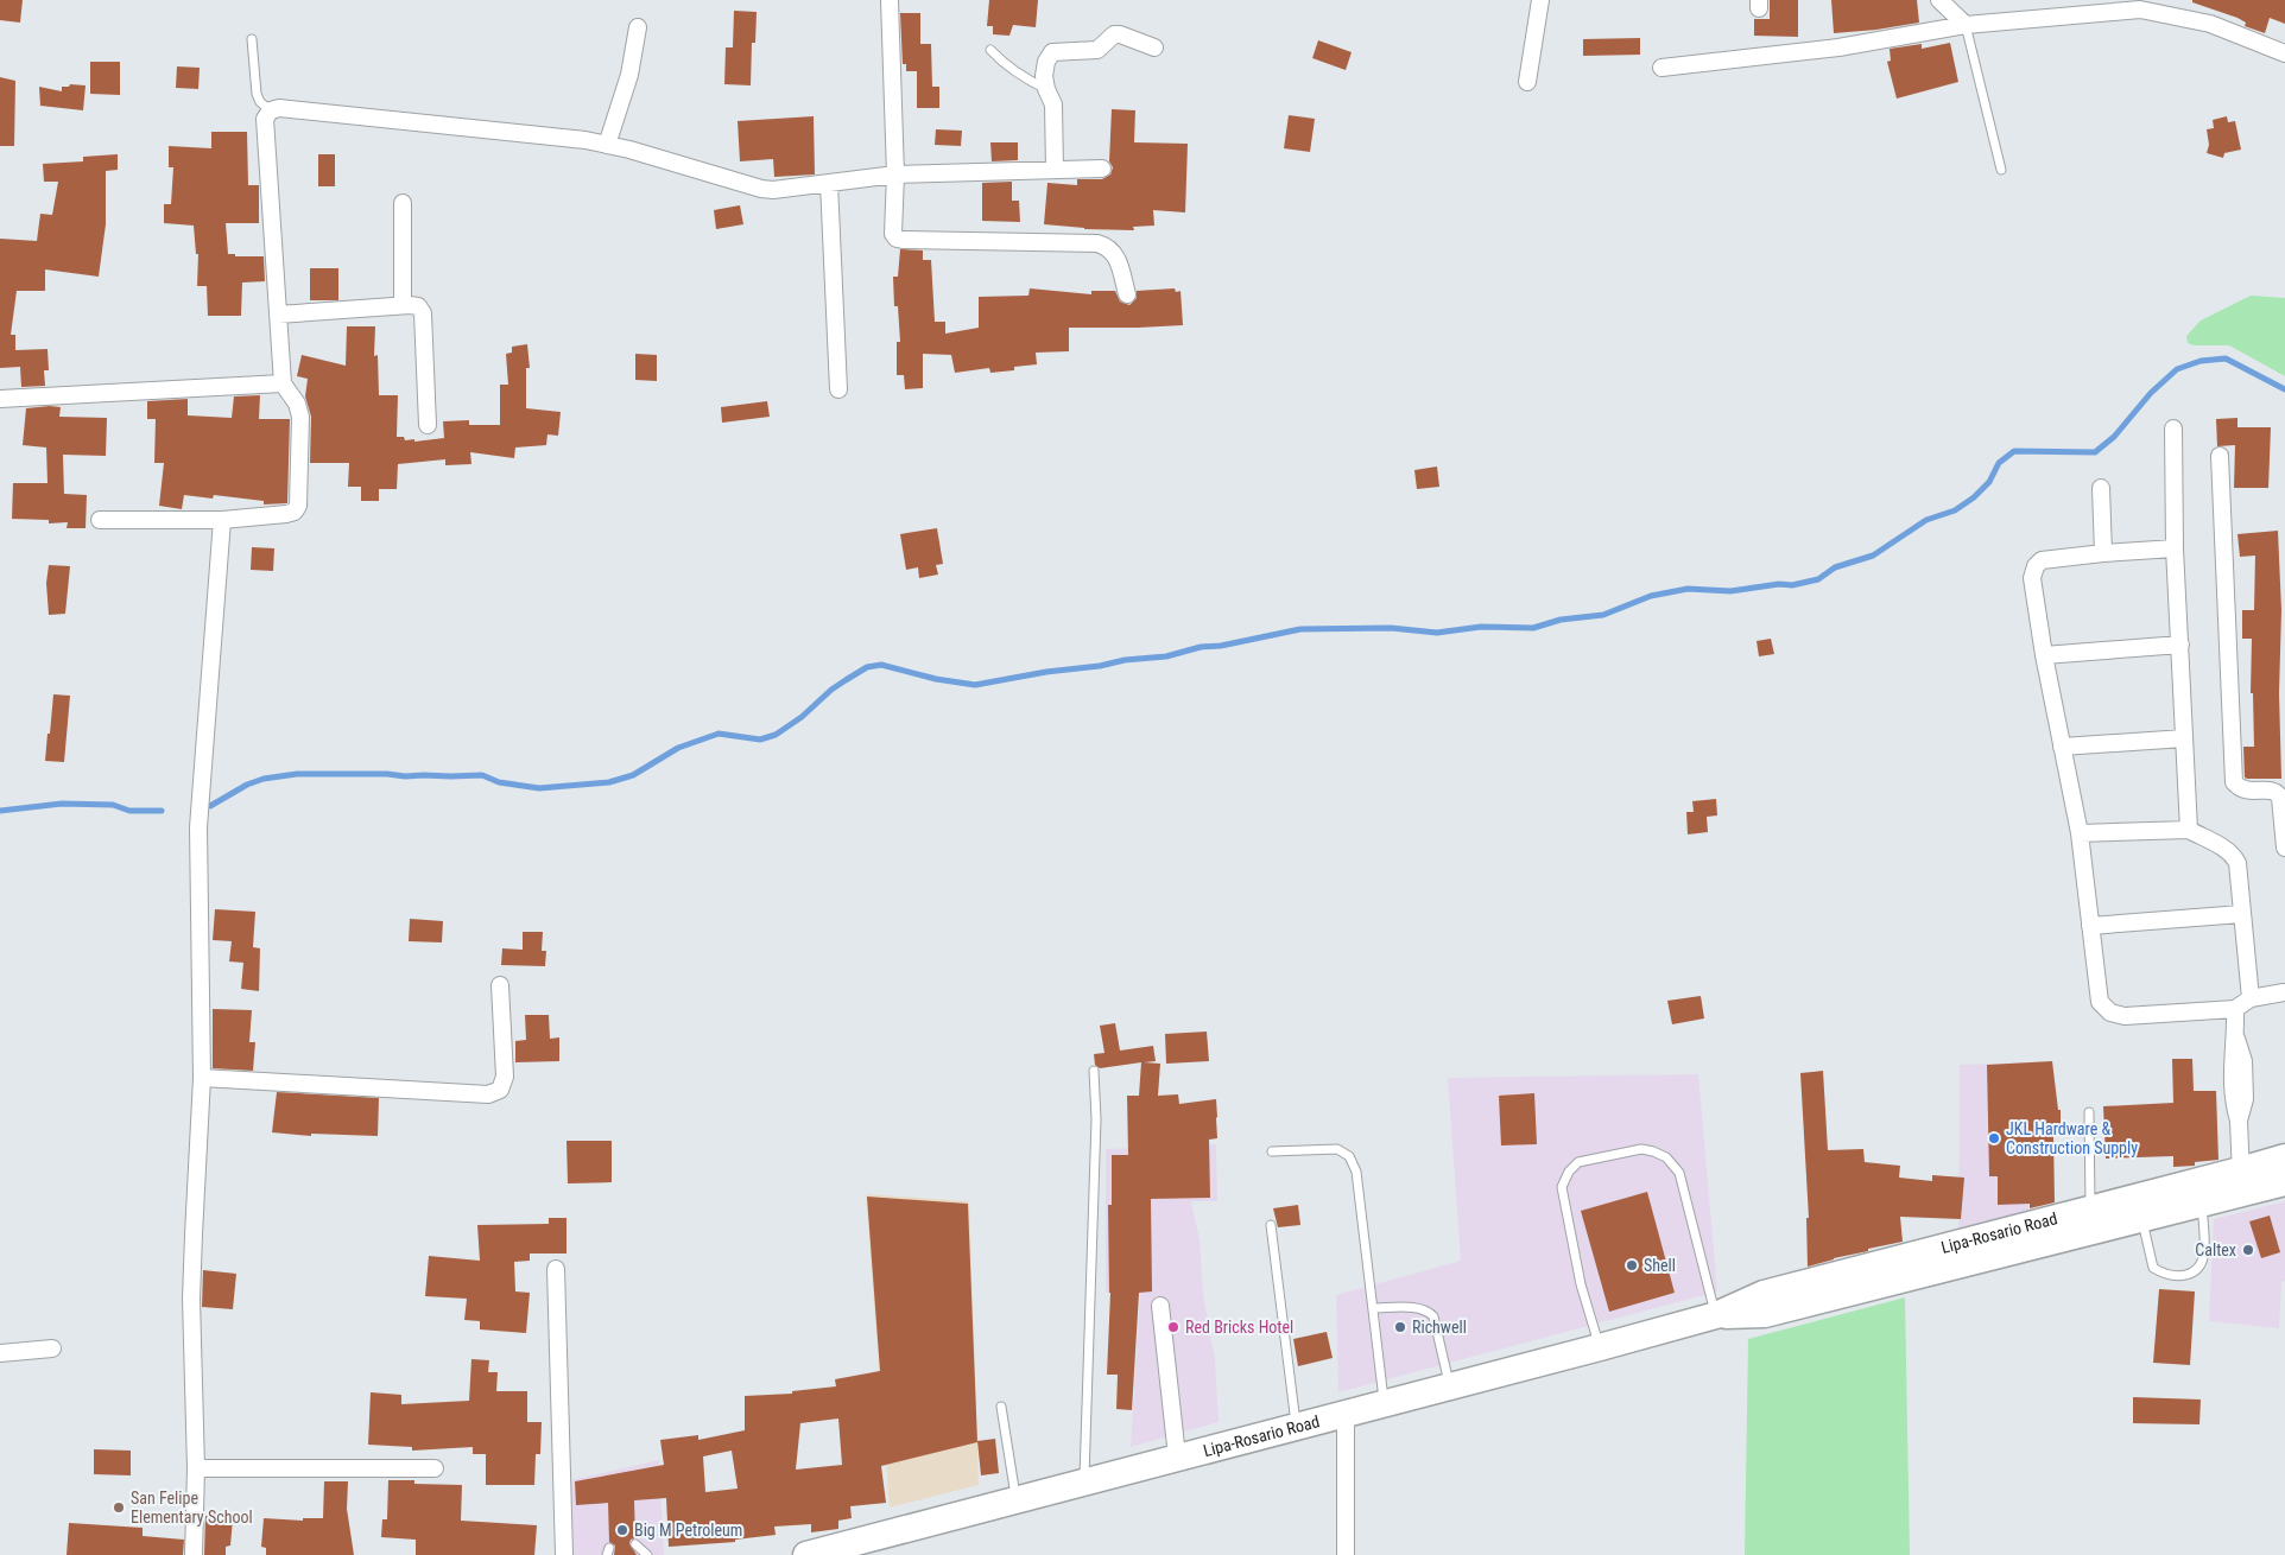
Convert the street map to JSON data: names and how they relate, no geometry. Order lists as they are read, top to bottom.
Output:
{
  "streets": {
    "main road": ["Lipa-Rosario Road"]
  },
  "places": [
    "JKL Hardware & Construction Supply",
    "Caltex",
    "Shell",
    "Red Bricks Hotel",
    "Richwell",
    "San Felipe Elementary School",
    "Big M Petroleum"
  ]
}
